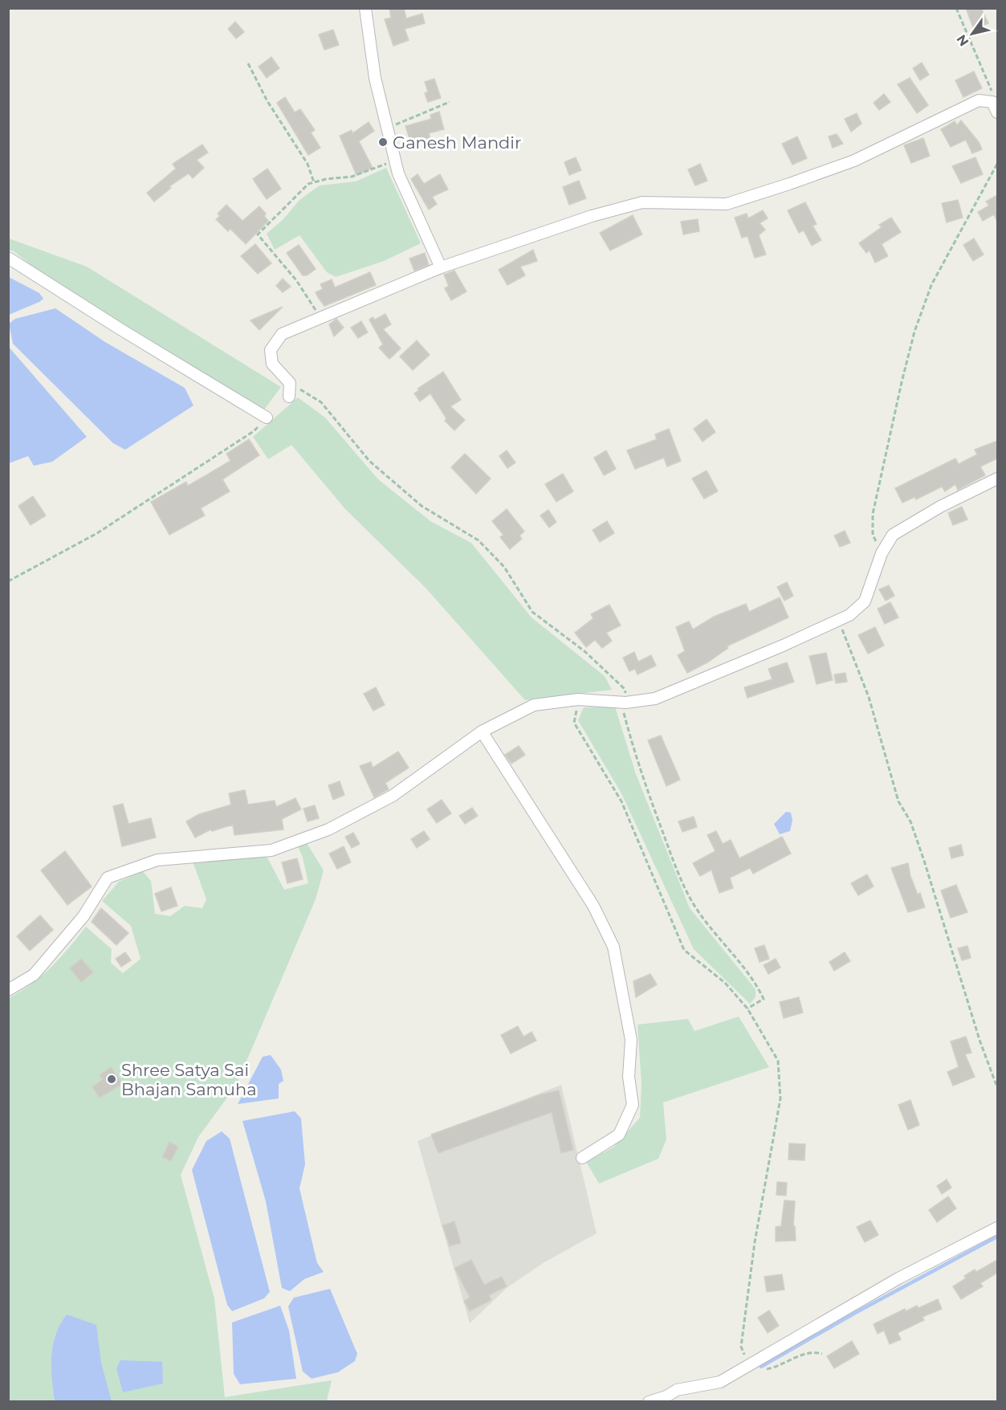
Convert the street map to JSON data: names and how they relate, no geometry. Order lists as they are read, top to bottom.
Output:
{
  "places": ["Ganesh Mandir", "Shree Satya Sai Bhajan Samuha"],
  "north": "bottom left"
}
